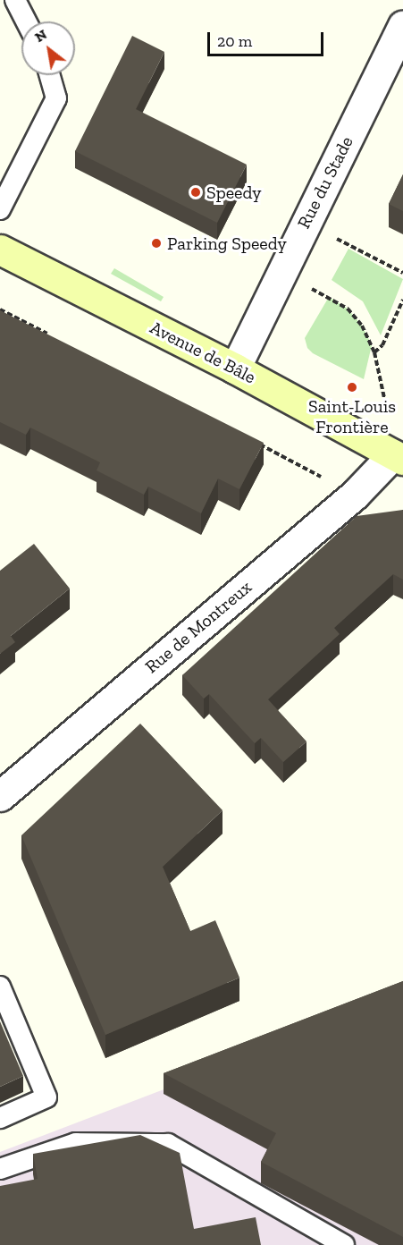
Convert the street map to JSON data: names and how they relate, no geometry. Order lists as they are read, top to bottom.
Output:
{
  "streets": {
    "main road": ["Avenue de Bâle"],
    "street": ["Rue du Stade", "Rue de Montreux"]
  },
  "crossings": [
    ["Rue du Stade", "Avenue de Bâle"],
    ["Avenue de Bâle", "Rue de Montreux"]
  ],
  "places": ["Speedy", "Parking Speedy", "Saint-Louis Frontière"],
  "scale_bar": "20 m",
  "north": "top left"
}
